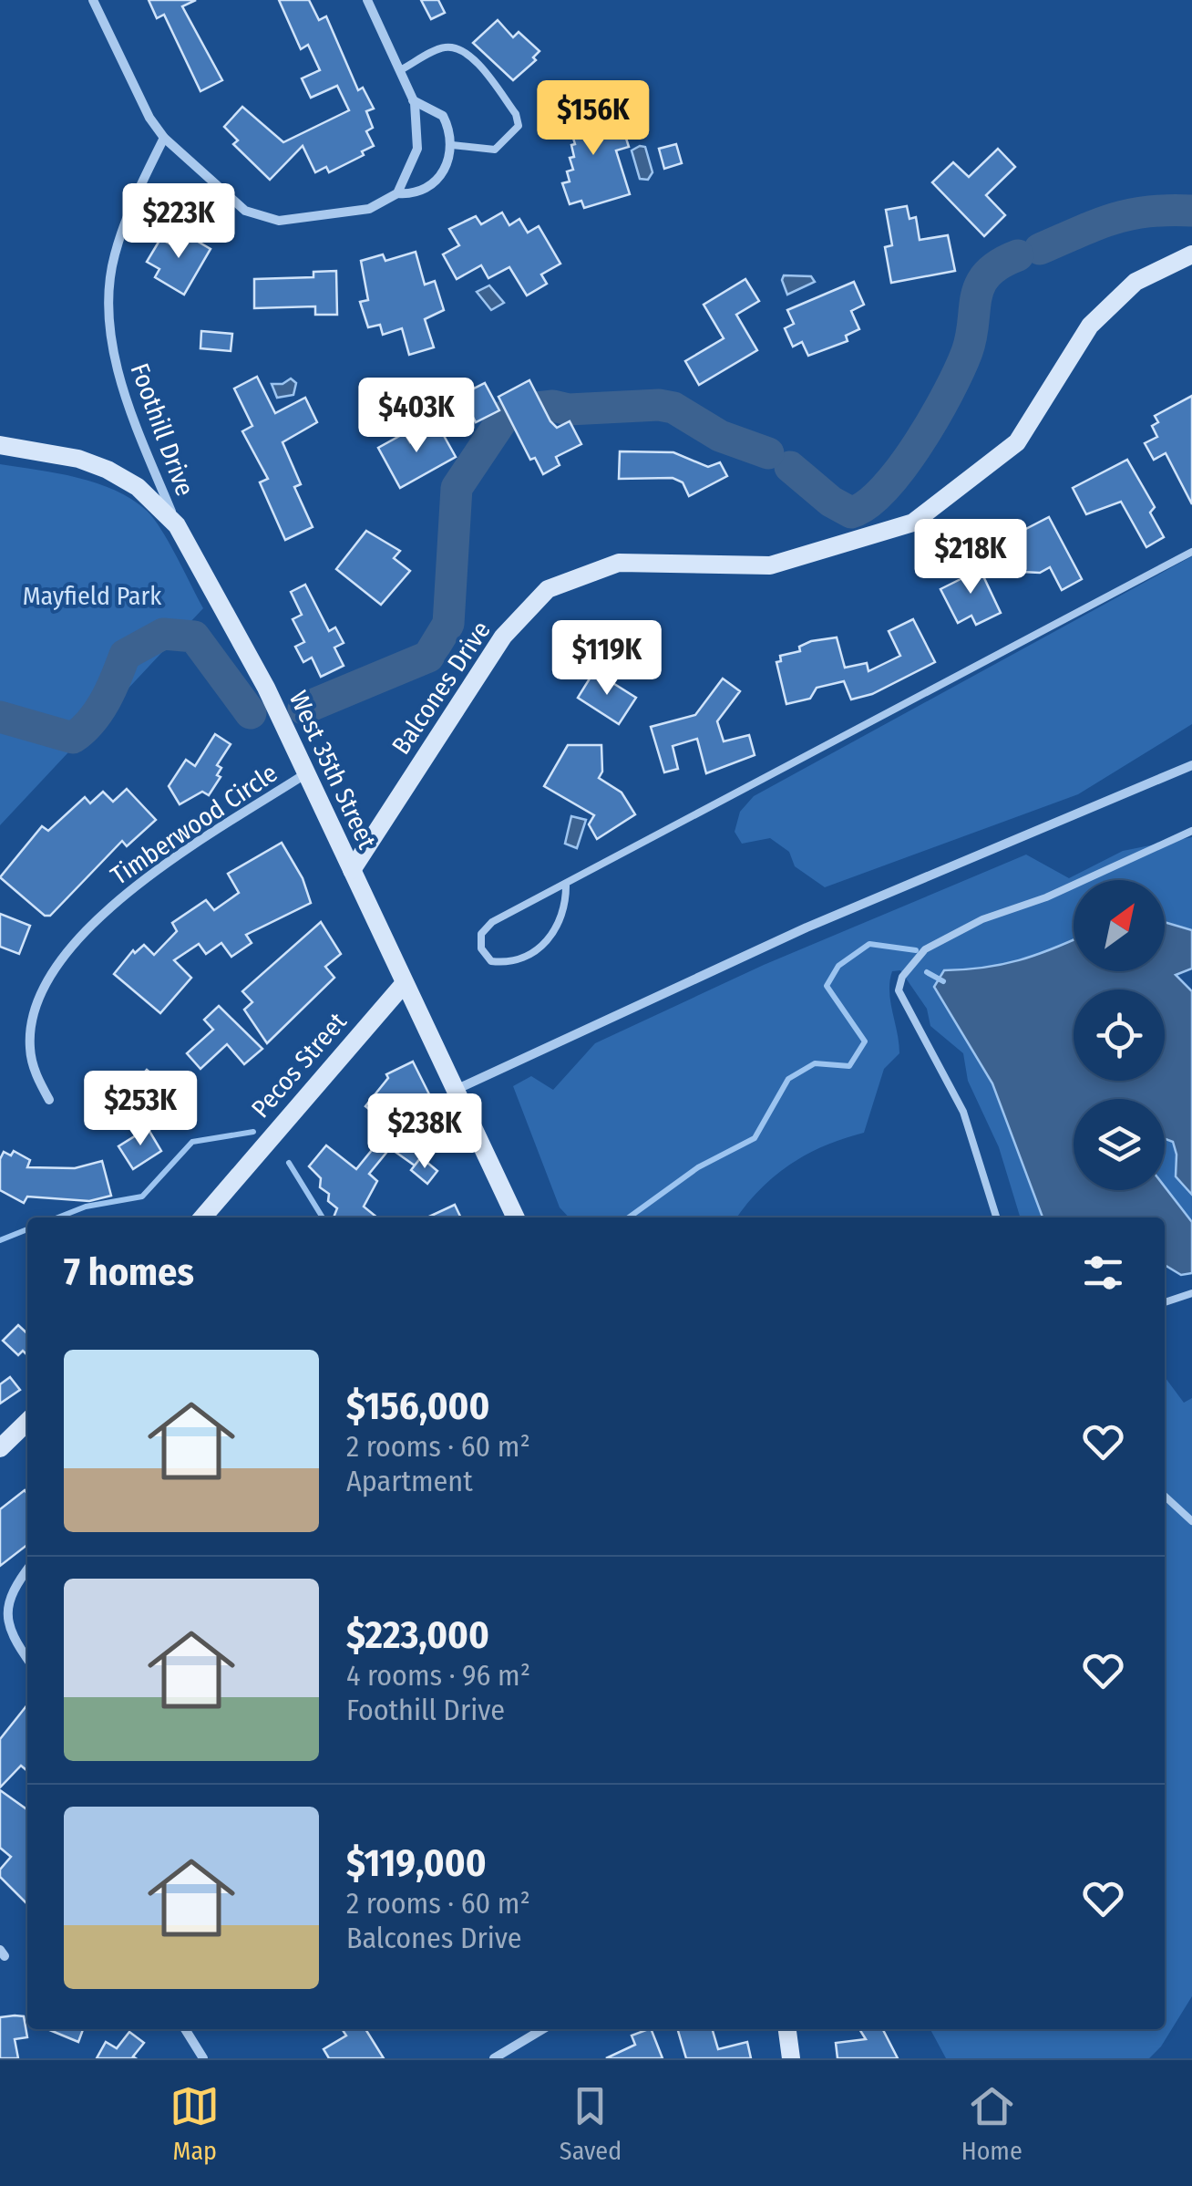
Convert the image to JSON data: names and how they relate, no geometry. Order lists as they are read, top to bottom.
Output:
{
  "streets": {
    "street": [
      "Foothill Drive",
      "Balcones Drive",
      "West 35th Street",
      "Timberwood Circle",
      "Pecos Street"
    ]
  },
  "crossings": [
    ["Foothill Drive", "West 35th Street"],
    ["Balcones Drive", "West 35th Street"],
    ["West 35th Street", "Timberwood Circle"],
    ["West 35th Street", "Pecos Street"]
  ],
  "parks": ["Mayfield Park"],
  "north": "top right",
  "page": {
    "price": [
      "$156K",
      "$223K",
      "$403K",
      "$218K",
      "$119K",
      "$253K",
      "$238K"
    ],
    "heading": "7 homes",
    "list": [
      {
        "name": "$156,000",
        "note": "2 rooms · 60 m² · Apartment"
      },
      {
        "name": "$223,000",
        "note": "4 rooms · 96 m² · Foothill Drive"
      },
      {
        "name": "$119,000",
        "note": "2 rooms · 60 m² · Balcones Drive"
      }
    ],
    "tabs": ["Map", "Saved", "Home"]
  }
}
